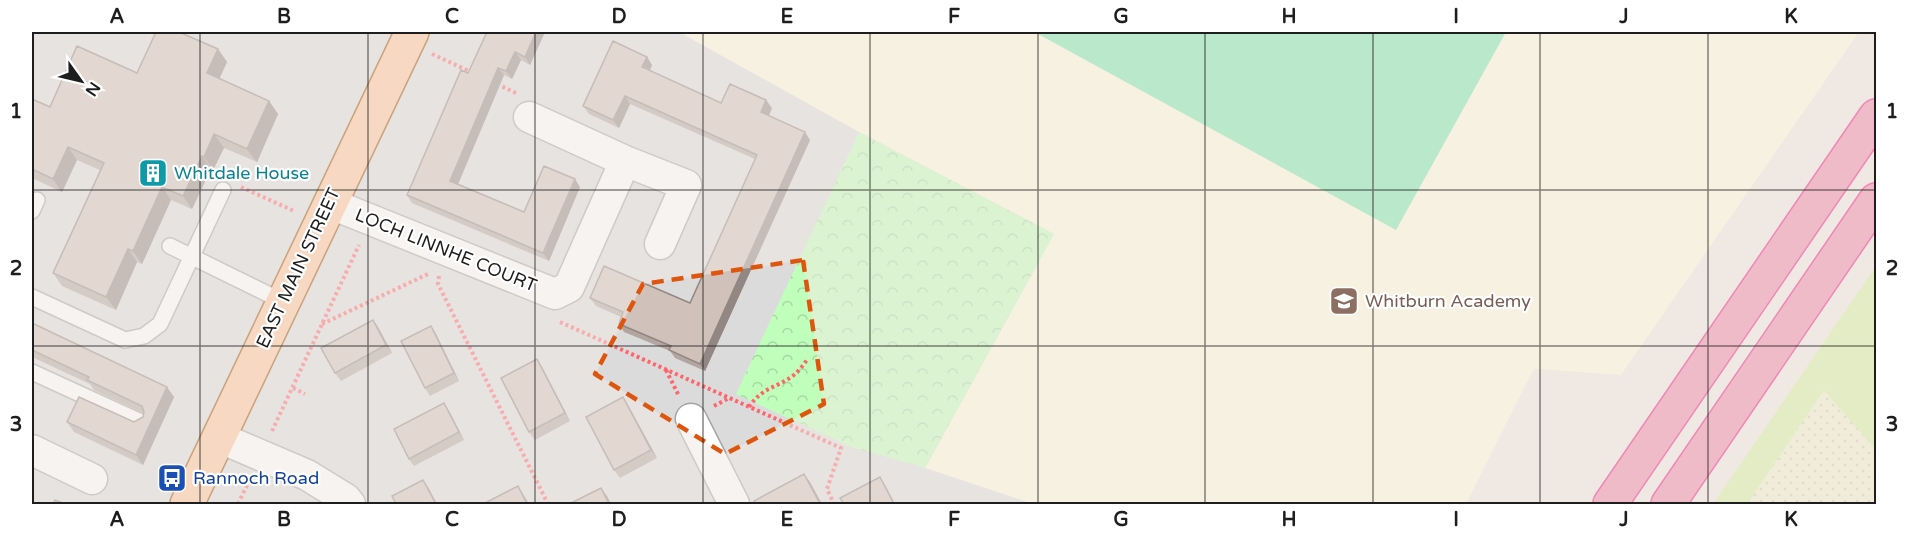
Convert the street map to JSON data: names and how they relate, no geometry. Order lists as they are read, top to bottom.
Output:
{
  "streets": {
    "main road": ["EAST MAIN STREET"],
    "street": ["LOCH LINNHE COURT"]
  },
  "crossings": [
    ["LOCH LINNHE COURT", "EAST MAIN STREET"]
  ],
  "places": {
    "building": ["Whitdale House"],
    "school or university": ["Whitburn Academy"],
    "bus stop": ["Rannoch Road"]
  },
  "north": "bottom right",
  "grid": {
    "columns": [
      "A",
      "B",
      "C",
      "D",
      "E",
      "F",
      "G",
      "H",
      "I",
      "J",
      "K"
    ],
    "rows": ["1", "2", "3"]
  }
}
